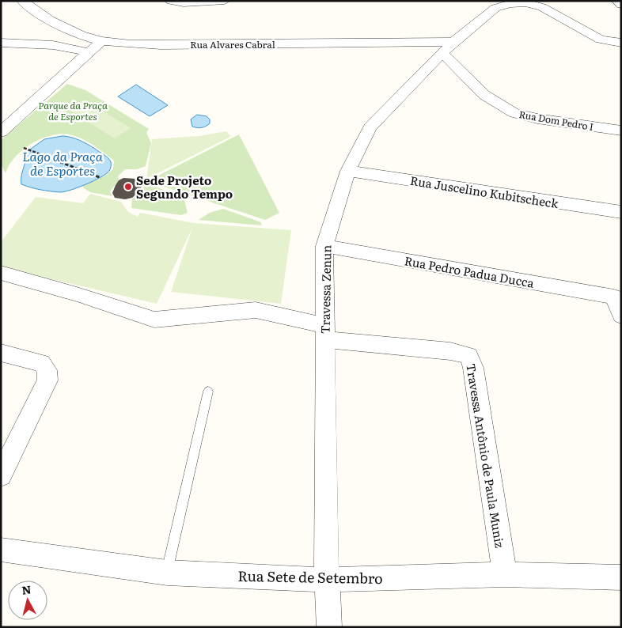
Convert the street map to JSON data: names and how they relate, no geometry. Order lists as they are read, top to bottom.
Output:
{
  "streets": {
    "street": [
      "Rua Alvares Cabral",
      "Rua Dom Pedro I",
      "Rua Juscelino Kubitscheck",
      "Rua Pedro Padua Ducca",
      "Travessa Zenun",
      "Travessa Antônio de Paula Muniz",
      "Rua Sete de Setembro"
    ]
  },
  "crossings": [
    ["Rua Alvares Cabral", "Rua Dom Pedro I"],
    ["Rua Alvares Cabral", "Travessa Zenun"],
    ["Rua Dom Pedro I", "Travessa Zenun"],
    ["Rua Juscelino Kubitscheck", "Travessa Zenun"],
    ["Rua Pedro Padua Ducca", "Travessa Zenun"],
    ["Travessa Zenun", "Travessa Antônio de Paula Muniz"],
    ["Travessa Zenun", "Rua Sete de Setembro"],
    ["Travessa Antônio de Paula Muniz", "Rua Sete de Setembro"]
  ],
  "water": ["Lago da Praça de Esportes"],
  "parks": ["Parque da Praça de Esportes"],
  "places": ["Sede Projeto Segundo Tempo"],
  "north": "top"
}
